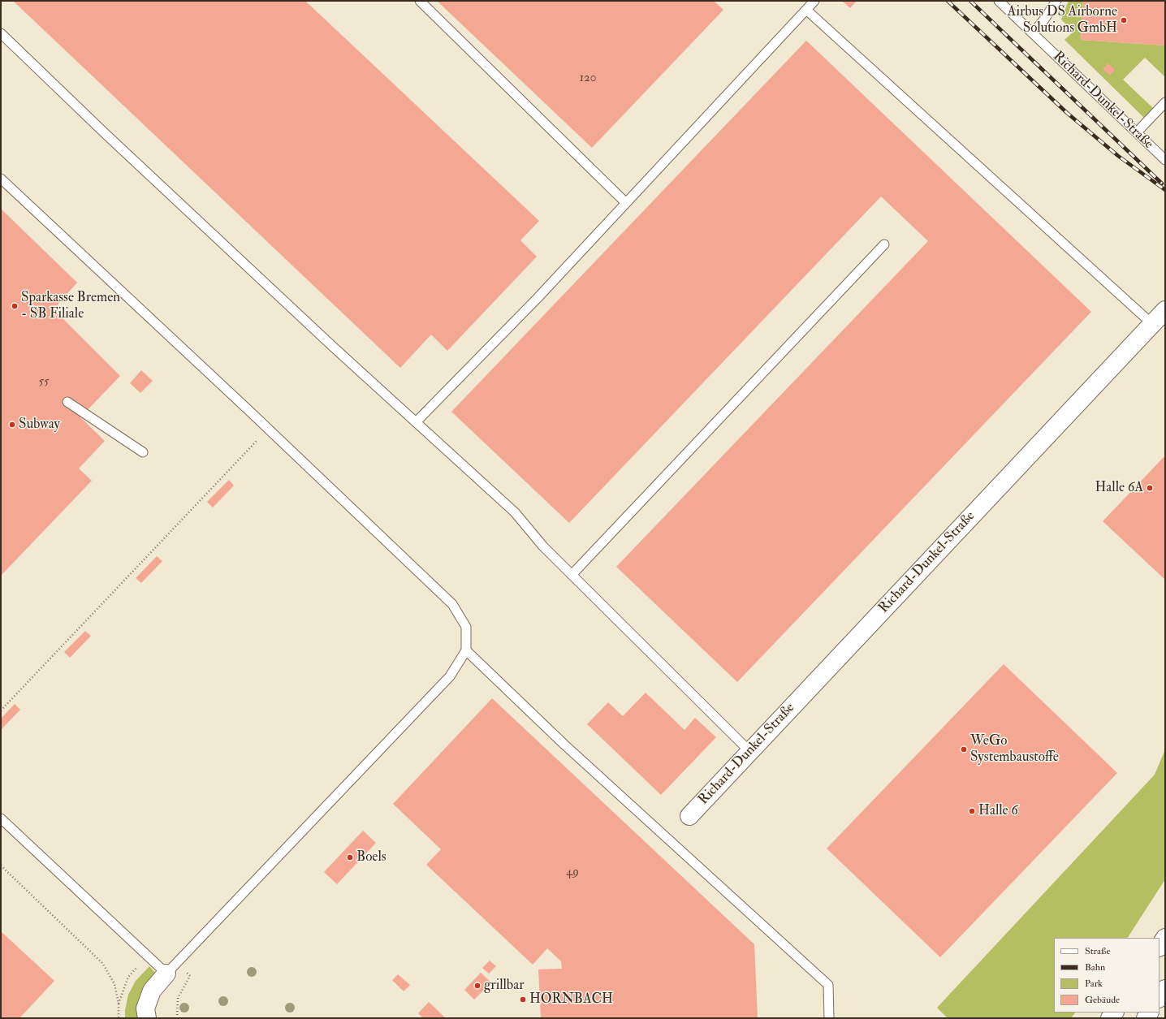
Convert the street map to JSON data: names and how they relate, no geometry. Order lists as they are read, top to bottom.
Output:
{
  "streets": {
    "main road": ["Richard-Dunkel-Straße"]
  },
  "places": [
    "Airbus DS Airborne Solutions GmbH",
    "Sparkasse Bremen - SB Filiale",
    "Subway",
    "Halle 6A",
    "WeGo Systembaustoffe",
    "Halle 6",
    "Boels",
    "grillbar",
    "HORNBACH"
  ],
  "house_numbers": ["120", "55", "49"],
  "legend": [
    "Straße",
    "Bahn",
    "Park",
    "Gebäude"
  ]
}
